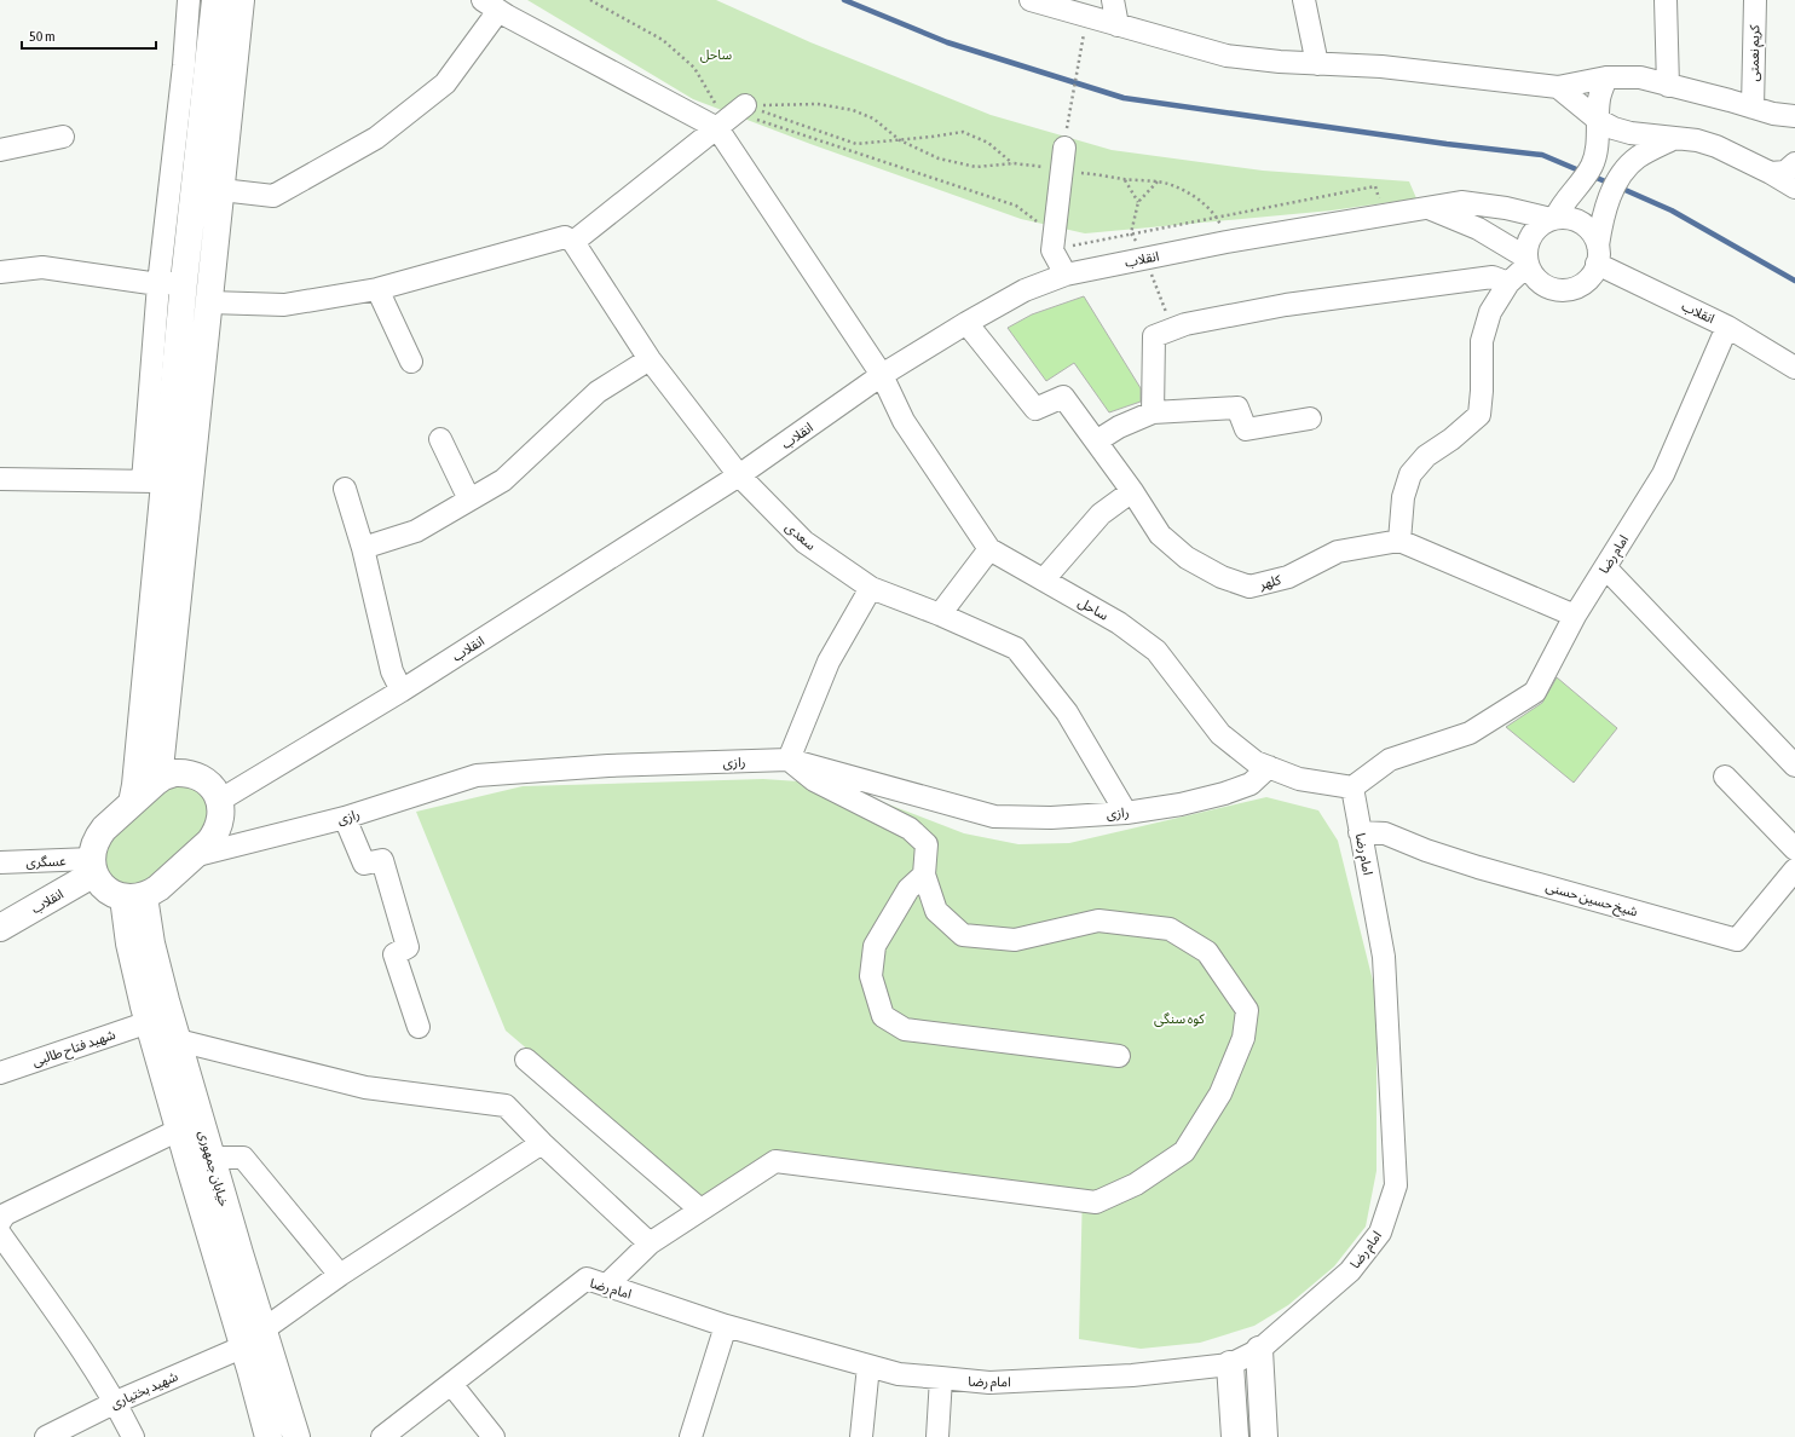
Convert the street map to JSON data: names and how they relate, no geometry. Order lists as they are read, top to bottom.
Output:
{
  "streets": {
    "main road": ["انقلاب", "خیابان جمهوری"],
    "street": [
      "کریم نعمتی",
      "سعدی",
      "امام رضا",
      "کلهر",
      "ساحل",
      "رازی",
      "عسگری",
      "شیخ حسین حسنی",
      "شهید فتاح طالبی",
      "شهید بختیاری"
    ]
  },
  "crossings": [
    ["انقلاب", "سعدی"],
    ["انقلاب", "امام رضا"],
    ["انقلاب", "کلهر"],
    ["انقلاب", "ساحل"],
    ["انقلاب", "رازی"],
    ["انقلاب", "عسگری"],
    ["انقلاب", "خیابان جمهوری"],
    ["سعدی", "رازی"],
    ["امام رضا", "ساحل"],
    ["امام رضا", "شیخ حسین حسنی"],
    ["ساحل", "رازی"],
    ["رازی", "عسگری"],
    ["رازی", "خیابان جمهوری"],
    ["عسگری", "خیابان جمهوری"],
    ["شهید فتاح طالبی", "خیابان جمهوری"],
    ["خیابان جمهوری", "شهید بختیاری"]
  ],
  "parks": ["ساحل", "کوه سنگی"],
  "scale_bar": "50 m"
}
